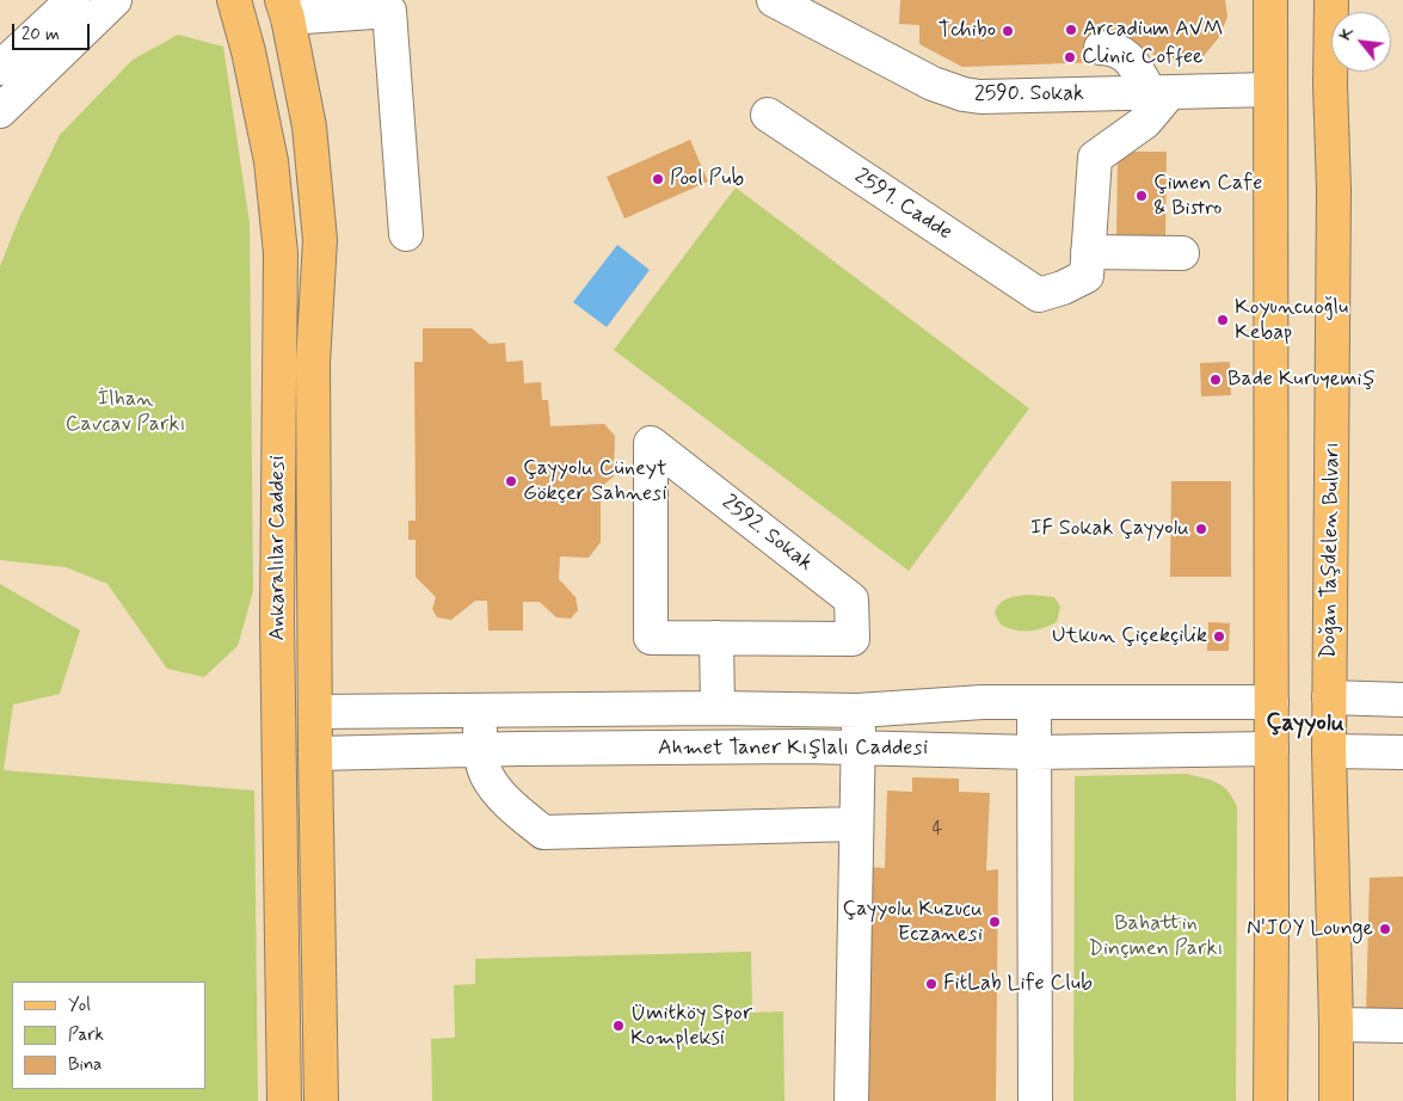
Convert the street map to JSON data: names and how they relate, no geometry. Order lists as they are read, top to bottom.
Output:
{
  "streets": {
    "main road": ["Ankaralılar Caddesi", "Doğan Taşdelen Bulvarı"],
    "street": [
      "2590. Sokak",
      "2591. Cadde",
      "2592. Sokak",
      "Ahmet Taner Kışlalı Caddesi"
    ]
  },
  "crossings": [
    ["Ankaralılar Caddesi", "Ahmet Taner Kışlalı Caddesi"]
  ],
  "districts": ["Çayyolu"],
  "parks": ["İlhan Cavcav Parkı", "Bahattin Dinçmen Parkı"],
  "places": [
    "Arcadium AVM",
    "Tchibo",
    "Clinic Coffee",
    "Pool Pub",
    "Çimen Cafe & Bistro",
    "Koyuncuoğlu Kebap",
    "Bade Kuruyemiş",
    "Çayyolu Cüneyt Gökçer Sahnesi",
    "IF Sokak Çayyolu",
    "Utkun Çiçekçilik",
    "Çayyolu Kuzucu Eczanesi",
    "N'JOY Lounge",
    "FitLab Life Club",
    "Ümitköy Spor Kompleksi"
  ],
  "house_numbers": ["4"],
  "legend": ["Yol", "Park", "Bina"],
  "scale_bar": "20 m",
  "north": "top left"
}
